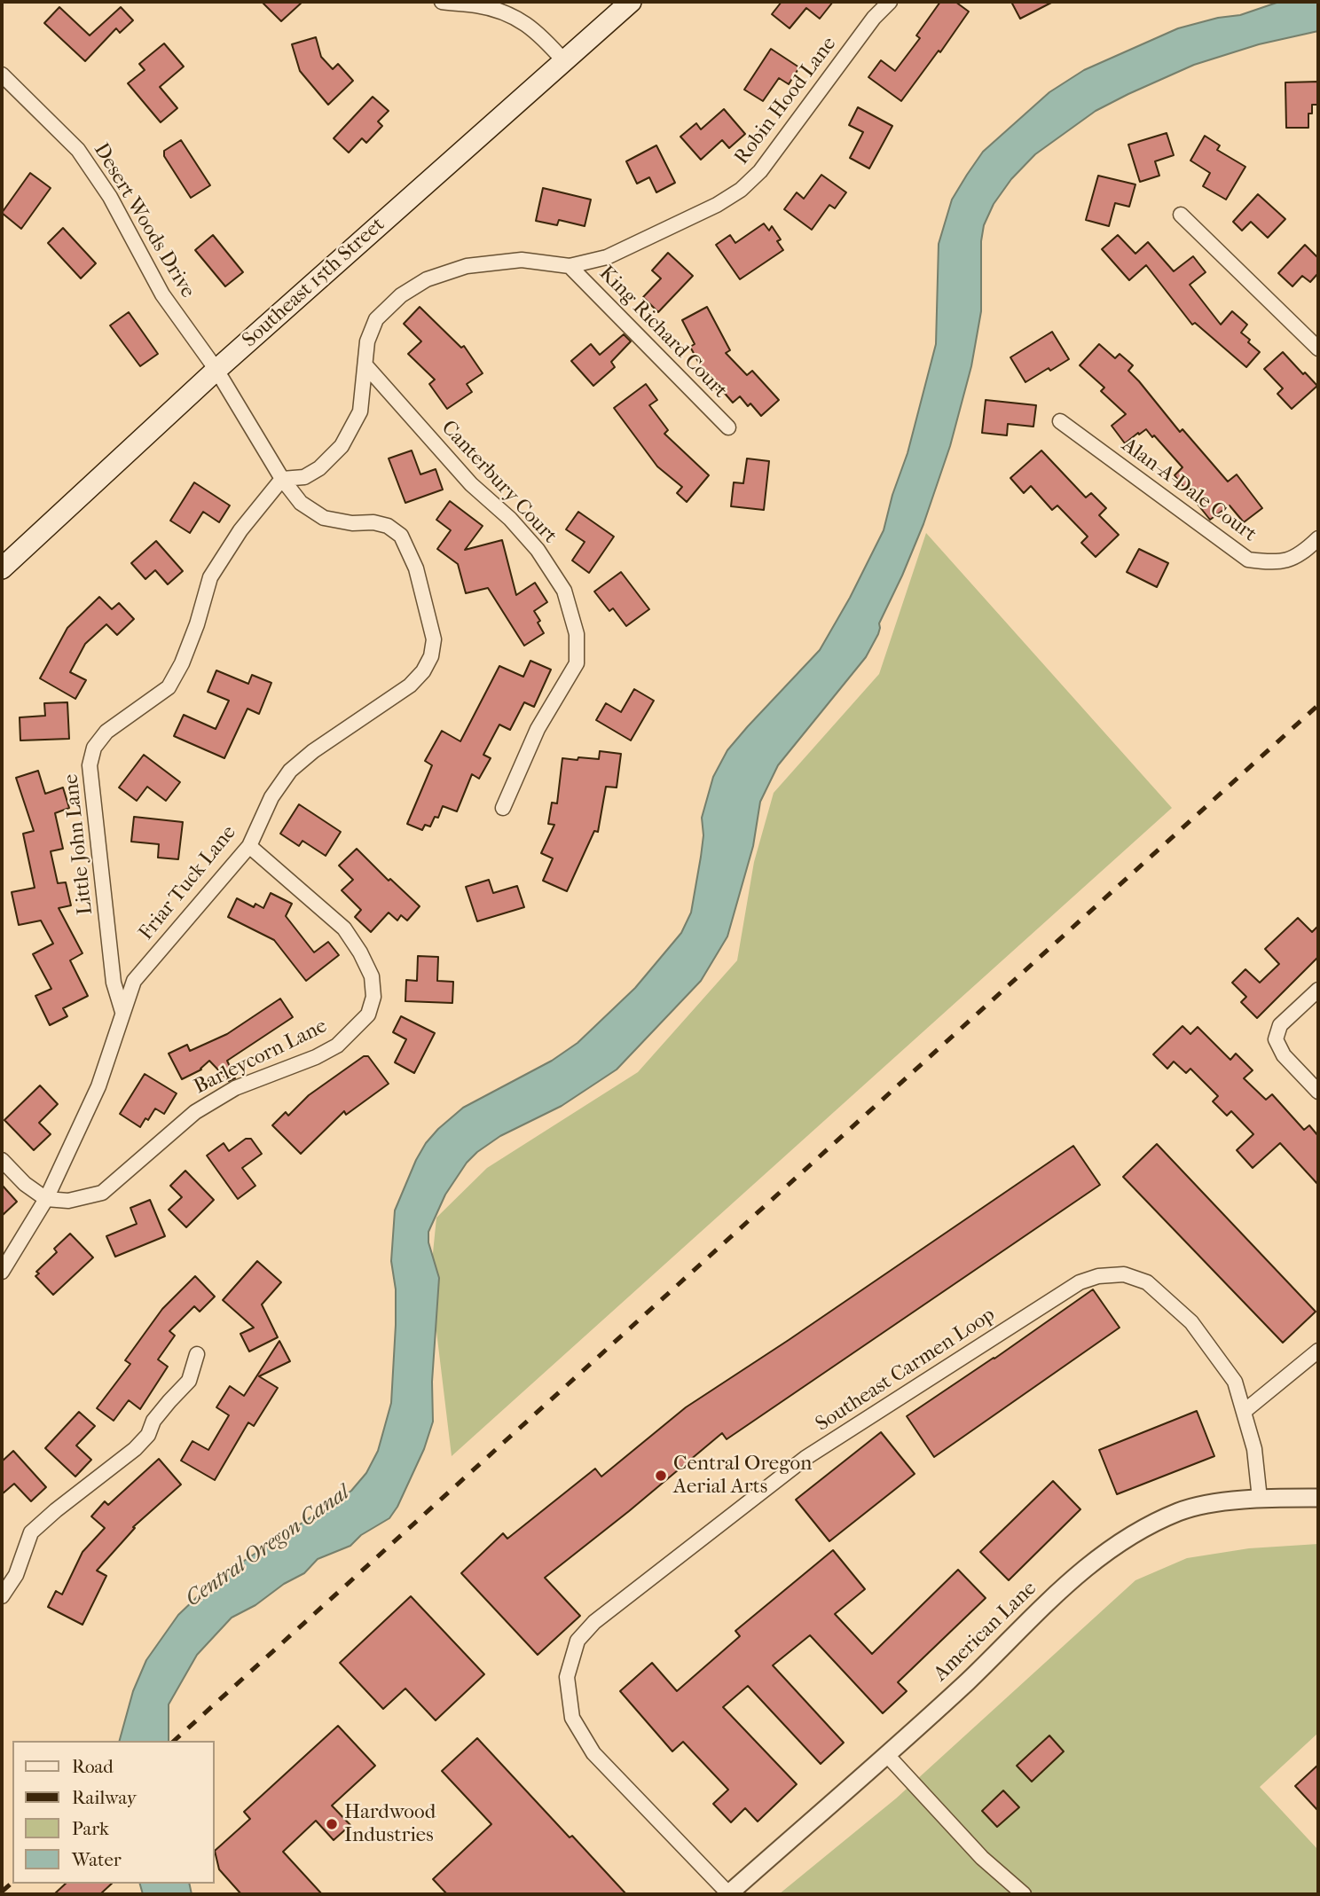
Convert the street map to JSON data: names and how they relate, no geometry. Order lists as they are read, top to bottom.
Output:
{
  "streets": {
    "main road": ["Southeast 15th Street"],
    "street": [
      "Robin Hood Lane",
      "Desert Woods Drive",
      "King Richard Court",
      "Canterbury Court",
      "Alan-A-Dale Court",
      "Little John Lane",
      "Friar Tuck Lane",
      "Barleycorn Lane",
      "Southeast Carmen Loop",
      "American Lane"
    ]
  },
  "crossings": [
    ["Robin Hood Lane", "King Richard Court"],
    ["Robin Hood Lane", "Canterbury Court"],
    ["Robin Hood Lane", "Little John Lane"],
    ["Robin Hood Lane", "Friar Tuck Lane"],
    ["Desert Woods Drive", "Southeast 15th Street"],
    ["Desert Woods Drive", "Friar Tuck Lane"],
    ["Southeast 15th Street", "Friar Tuck Lane"],
    ["Little John Lane", "Friar Tuck Lane"],
    ["Friar Tuck Lane", "Barleycorn Lane"],
    ["Southeast Carmen Loop", "American Lane"]
  ],
  "water": ["Central Oregon Canal"],
  "places": ["Central Oregon Aerial Arts", "Hardwood Industries"],
  "legend": [
    "Road",
    "Railway",
    "Park",
    "Water"
  ]
}
